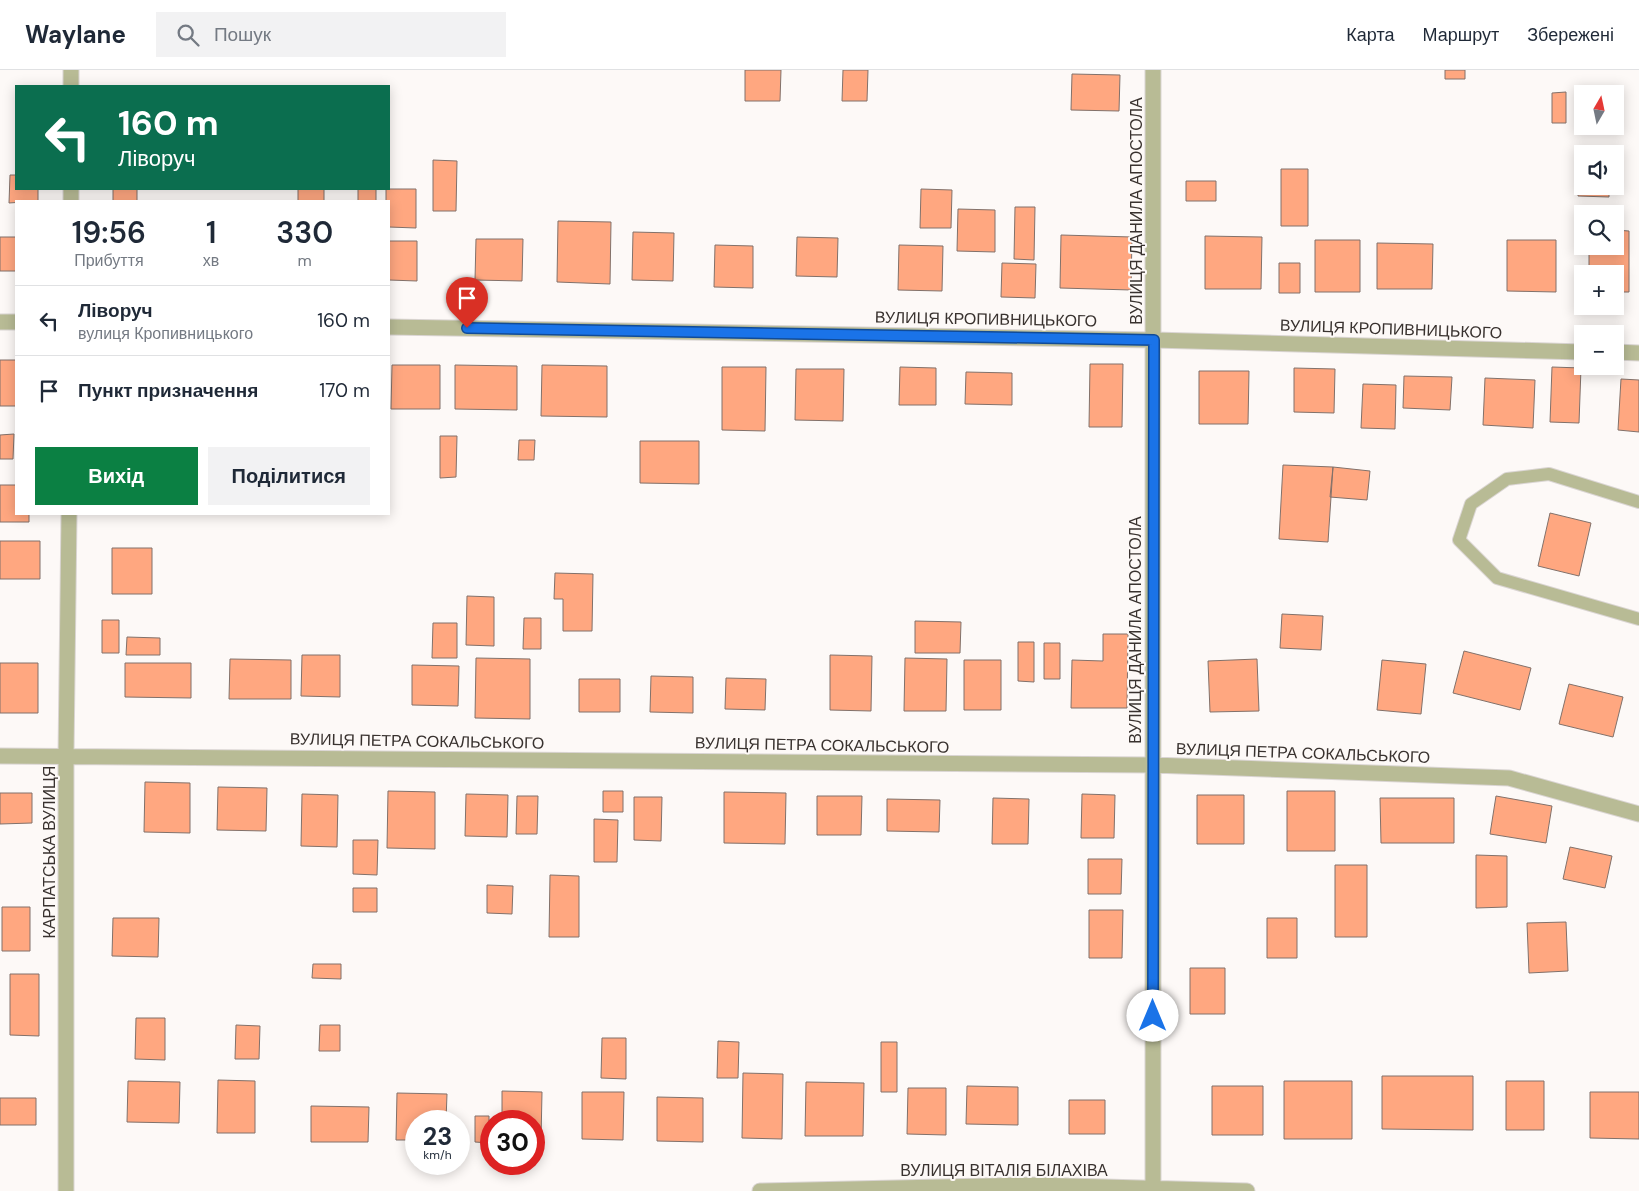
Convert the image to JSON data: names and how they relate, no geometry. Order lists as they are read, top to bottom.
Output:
{
  "streets": {
    "street": [
      "ВУЛИЦЯ ДАНИЛА АПОСТОЛА",
      "ВУЛИЦЯ КРОПИВНИЦЬКОГО",
      "ВУЛИЦЯ ПЕТРА СОКАЛЬСЬКОГО",
      "КАРПАТСЬКА ВУЛИЦЯ",
      "ВУЛИЦЯ ВІТАЛІЯ БІЛАХІВА"
    ]
  },
  "crossings": [
    ["ВУЛИЦЯ ДАНИЛА АПОСТОЛА", "ВУЛИЦЯ КРОПИВНИЦЬКОГО"],
    ["ВУЛИЦЯ ДАНИЛА АПОСТОЛА", "ВУЛИЦЯ ПЕТРА СОКАЛЬСЬКОГО"],
    ["ВУЛИЦЯ ДАНИЛА АПОСТОЛА", "ВУЛИЦЯ ВІТАЛІЯ БІЛАХІВА"],
    ["ВУЛИЦЯ ПЕТРА СОКАЛЬСЬКОГО", "КАРПАТСЬКА ВУЛИЦЯ"]
  ],
  "north": "top",
  "page": {
    "header": "Waylane",
    "search": "Пошук",
    "nav": ["Карта", "Маршрут", "Збережені"],
    "map_buttons": ["+", "−"],
    "turn": ["160 m", "Ліворуч"],
    "eta": [
      "19:56",
      "Прибуття",
      "1",
      "хв",
      "330",
      "m"
    ],
    "list": [
      {
        "name": "Ліворуч",
        "note": "вулиця Кропивницького",
        "value": "160 m"
      },
      {
        "name": "Пункт призначення",
        "value": "170 m"
      }
    ],
    "buttons": ["Вихід", "Поділитися"],
    "speed": "23 km/h",
    "limit": "30"
  }
}
